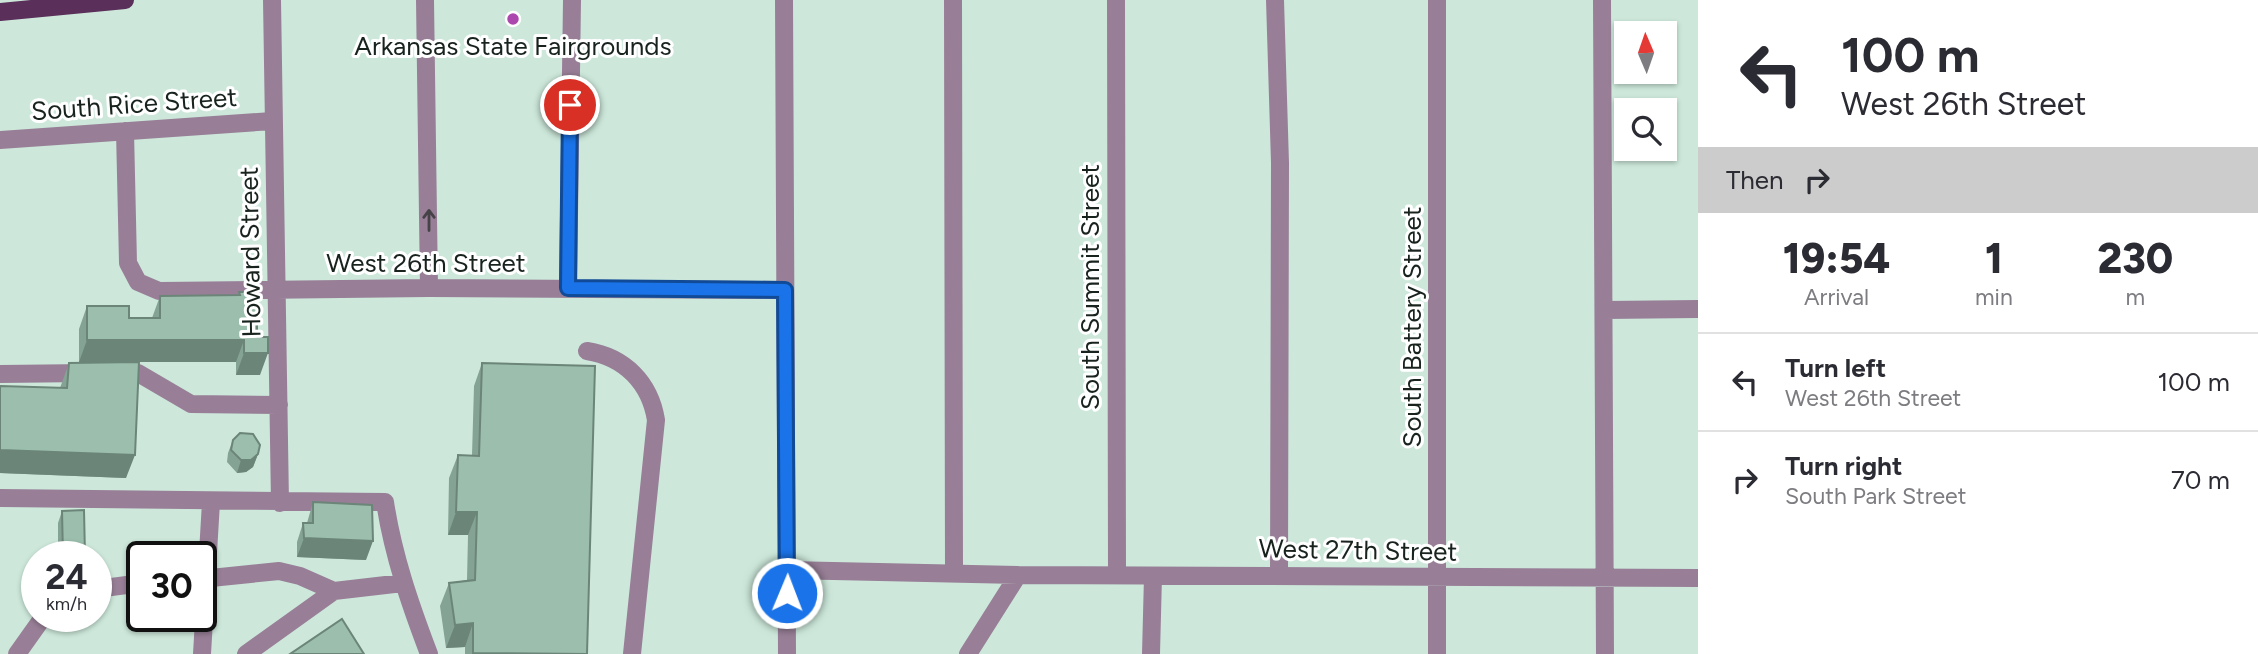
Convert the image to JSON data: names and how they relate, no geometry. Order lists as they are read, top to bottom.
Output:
{
  "streets": {
    "street": [
      "South Rice Street",
      "Howard Street",
      "West 26th Street",
      "South Summit Street",
      "South Battery Street",
      "West 27th Street"
    ]
  },
  "crossings": [
    ["South Rice Street", "Howard Street"],
    ["South Rice Street", "West 26th Street"],
    ["Howard Street", "West 26th Street"],
    ["South Summit Street", "West 27th Street"],
    ["South Battery Street", "West 27th Street"]
  ],
  "places": ["Arkansas State Fairgrounds"],
  "north": "top",
  "page": {
    "turn": ["100 m", "West 26th Street"],
    "then": "Then",
    "eta": [
      "19:54",
      "Arrival",
      "1",
      "min",
      "230",
      "m"
    ],
    "list": [
      {
        "name": "Turn left",
        "note": "West 26th Street",
        "value": "100 m"
      },
      {
        "name": "Turn right",
        "note": "South Park Street",
        "value": "70 m"
      }
    ],
    "speed": "24 km/h",
    "limit": "30"
  }
}
